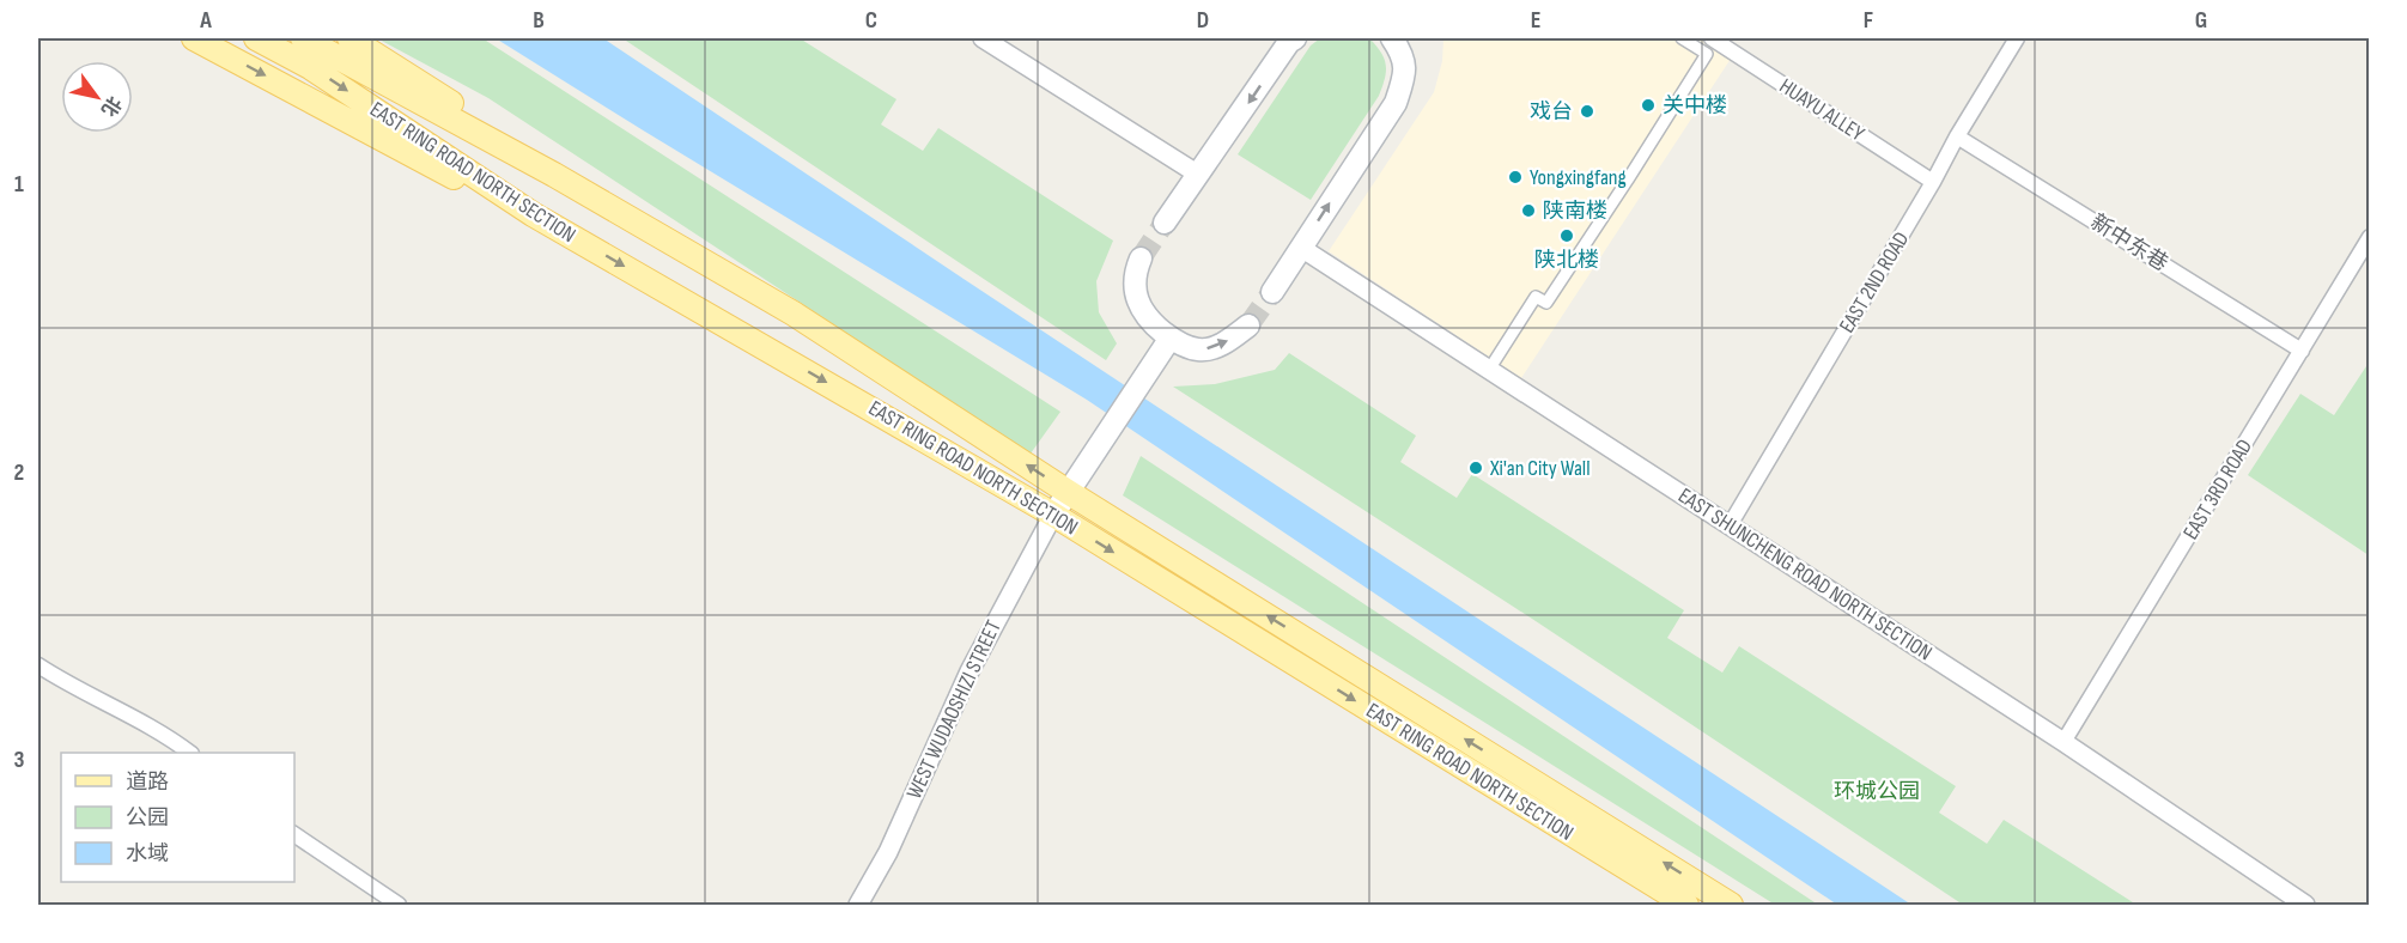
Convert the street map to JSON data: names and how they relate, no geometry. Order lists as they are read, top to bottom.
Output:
{
  "streets": {
    "main road": ["EAST RING ROAD NORTH SECTION"],
    "street": [
      "HUAYU ALLEY",
      "新中东巷",
      "EAST 2ND ROAD",
      "EAST 3RD ROAD",
      "EAST SHUNCHENG ROAD NORTH SECTION",
      "WEST WUDAOSHIZI STREET"
    ]
  },
  "crossings": [
    ["HUAYU ALLEY", "EAST 2ND ROAD"],
    ["EAST RING ROAD NORTH SECTION", "WEST WUDAOSHIZI STREET"],
    ["新中东巷", "EAST 2ND ROAD"],
    ["新中东巷", "EAST 3RD ROAD"],
    ["EAST 2ND ROAD", "EAST SHUNCHENG ROAD NORTH SECTION"],
    ["EAST 3RD ROAD", "EAST SHUNCHENG ROAD NORTH SECTION"]
  ],
  "parks": ["环城公园"],
  "places": [
    "关中楼",
    "戏台",
    "Yongxingfang",
    "陕南楼",
    "陕北楼",
    "Xi'an City Wall"
  ],
  "legend": ["道路", "公园", "水域"],
  "north": "bottom right",
  "grid": {
    "columns": [
      "A",
      "B",
      "C",
      "D",
      "E",
      "F",
      "G"
    ],
    "rows": ["1", "2", "3"]
  }
}
